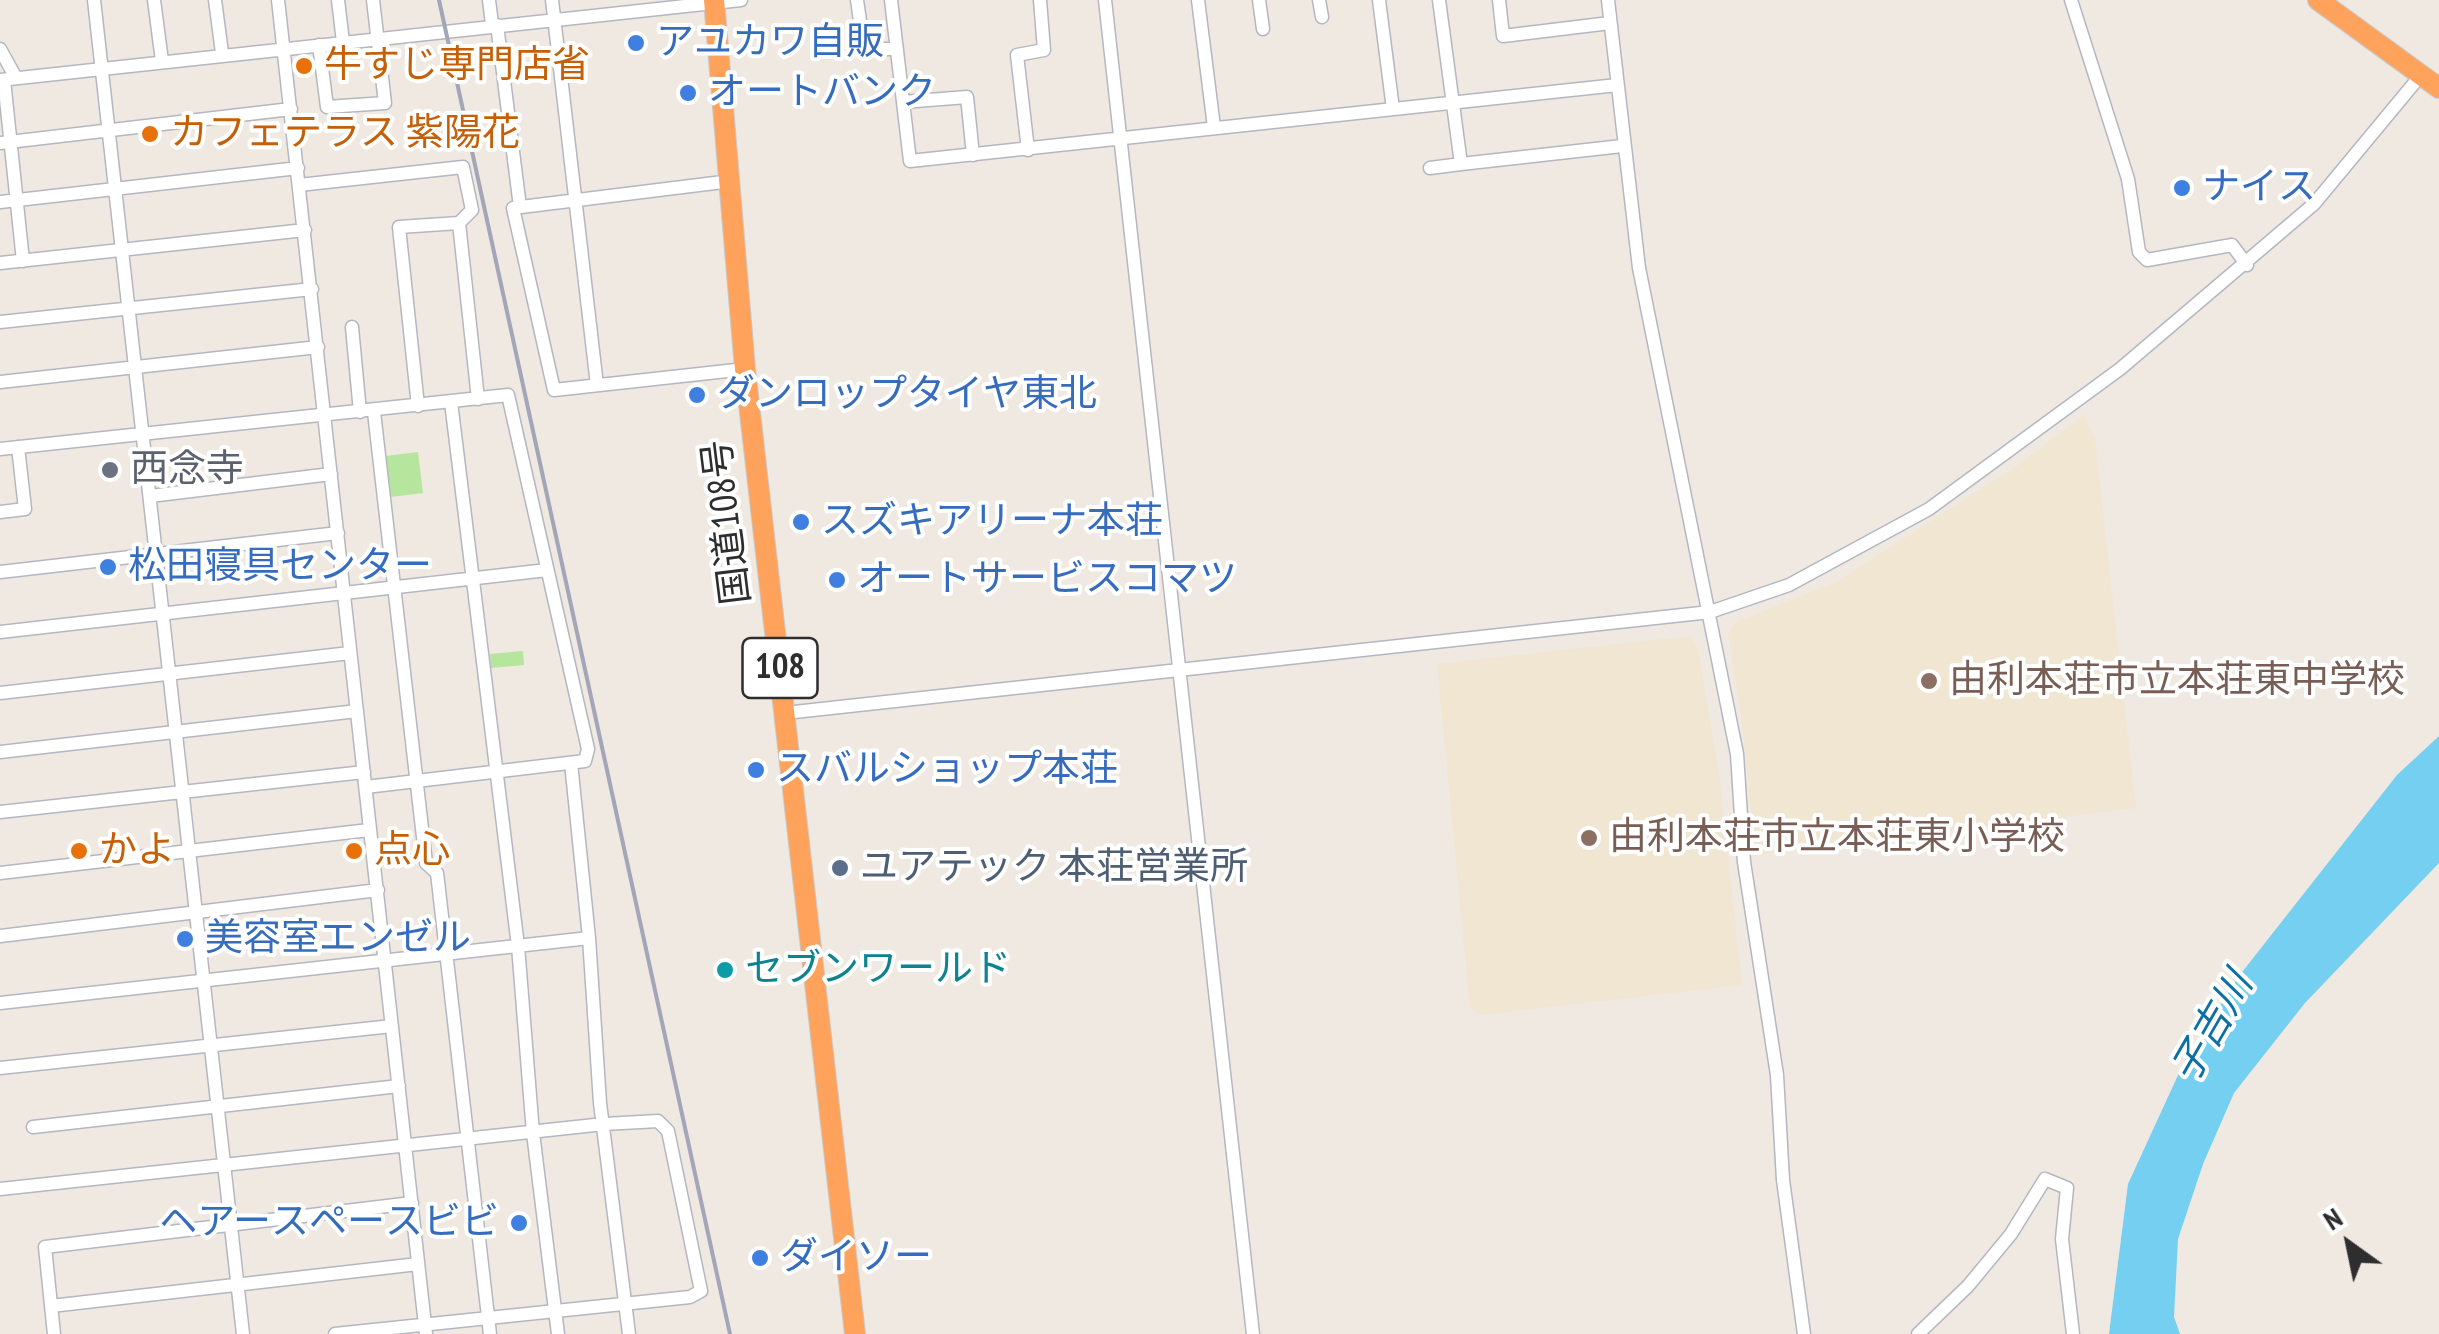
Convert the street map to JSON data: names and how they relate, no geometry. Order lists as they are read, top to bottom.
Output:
{
  "streets": {
    "highway": ["国道108号", "108"]
  },
  "water": ["子吉川"],
  "places": [
    "アユカワ自販",
    "牛すじ専門店省",
    "オートバンク",
    "カフェテラス 紫陽花",
    "ナイス",
    "ダンロップタイヤ東北",
    "西念寺",
    "スズキアリーナ本荘",
    "松田寝具センター",
    "オートサービスコマツ",
    "由利本荘市立本荘東中学校",
    "スバルショップ本荘",
    "由利本荘市立本荘東小学校",
    "かよ",
    "点心",
    "ユアテック 本荘営業所",
    "美容室エンゼル",
    "セブンワールド",
    "ヘアースペースビビ",
    "ダイソー"
  ],
  "north": "top left"
}
